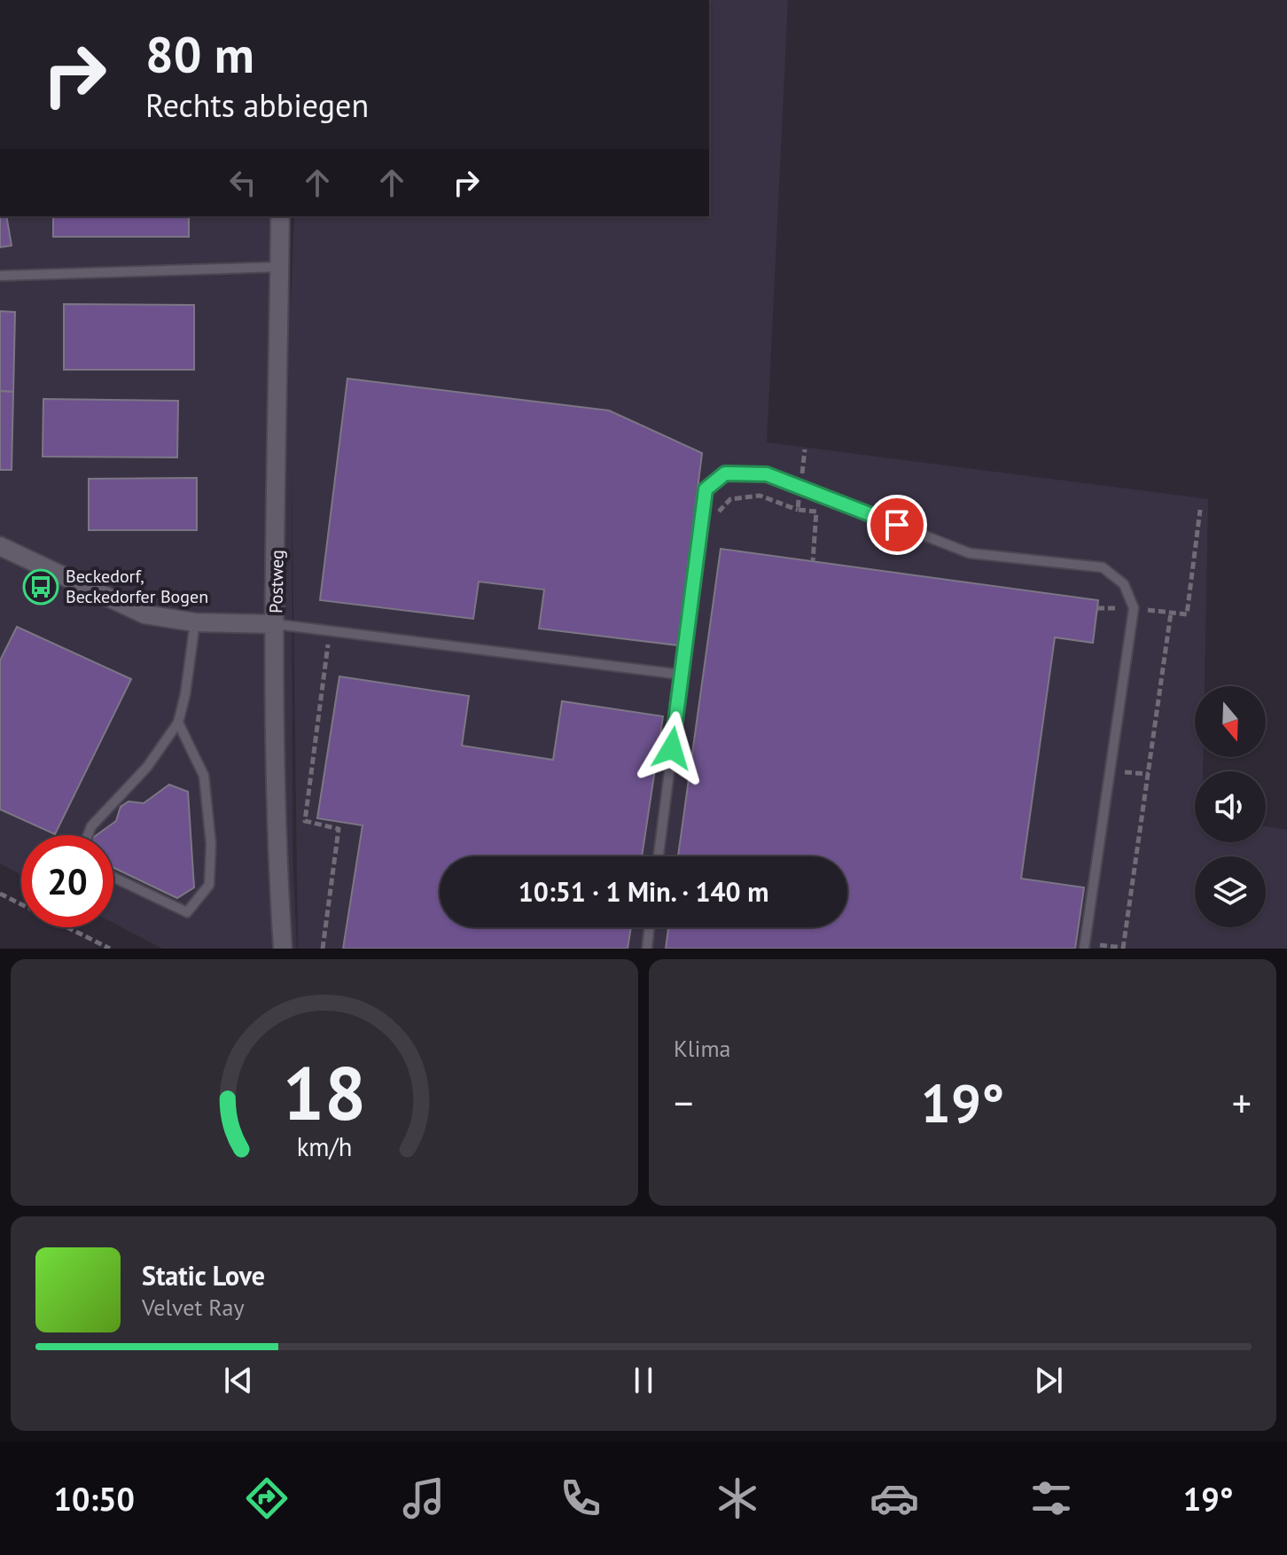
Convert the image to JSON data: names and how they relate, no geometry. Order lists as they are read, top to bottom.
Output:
{
  "streets": {
    "street": ["Postweg"]
  },
  "places": {
    "bus stop": ["Beckedorf, Beckedorfer Bogen"]
  },
  "north": "bottom",
  "page": {
    "turn": ["80 m", "Rechts abbiegen"],
    "limit": "20",
    "trip": "10:51 · 1 Min. · 140 m",
    "tile": "Klima",
    "heat": ["−", "19°", "+"],
    "song": ["Static Love", "Velvet Ray"],
    "tabs": ["10:50", "19°"],
    "gauge": ["18", "km/h"]
  }
}
